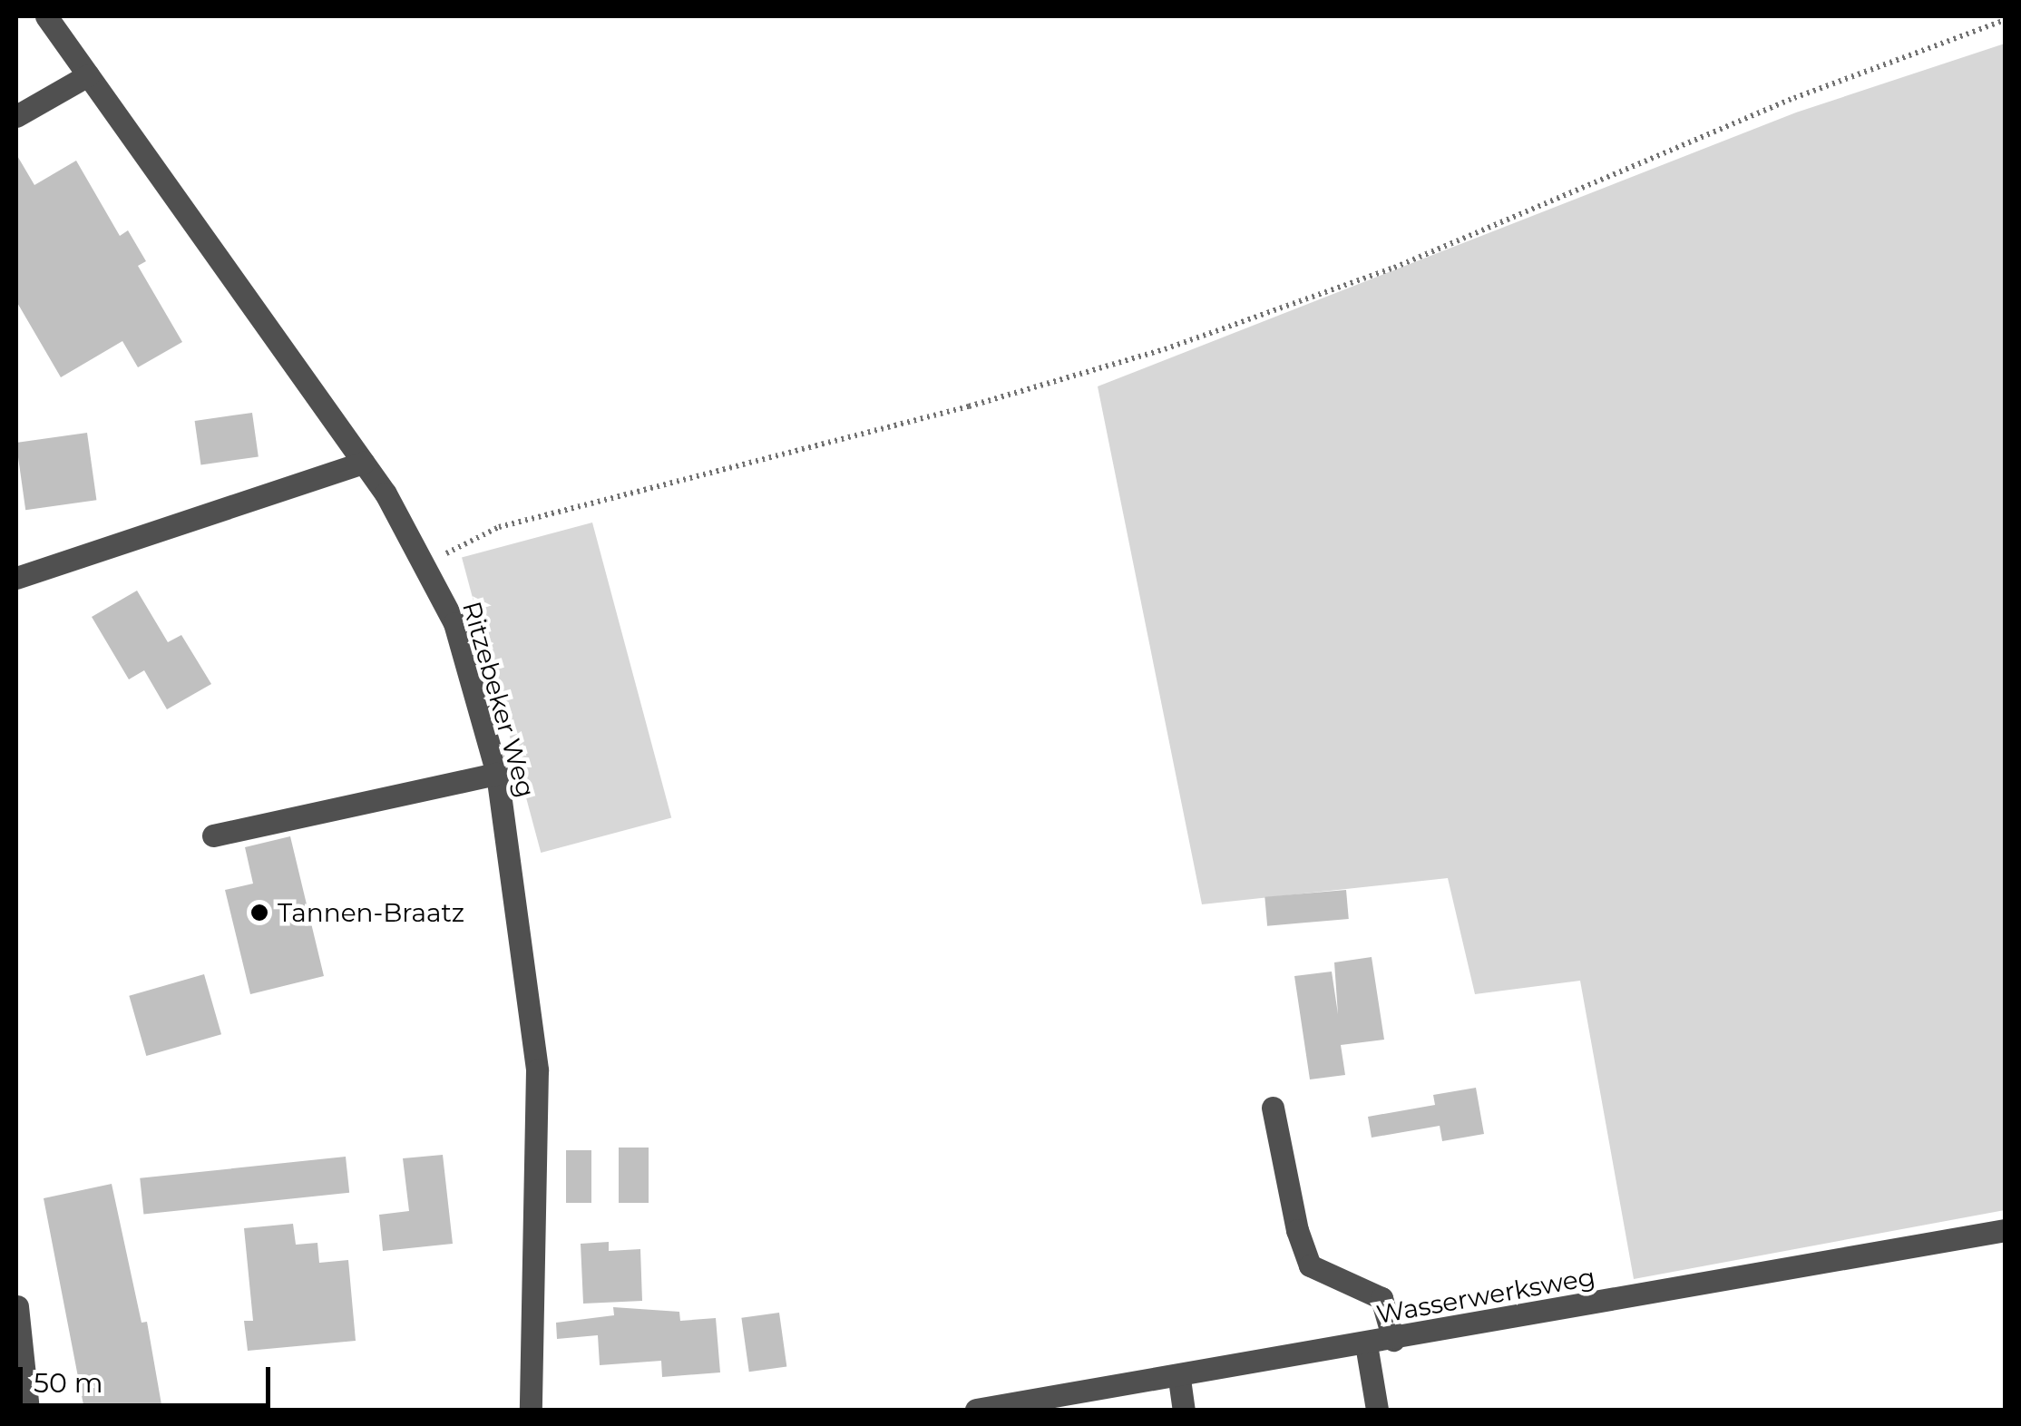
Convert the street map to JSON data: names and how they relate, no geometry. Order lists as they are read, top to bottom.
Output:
{
  "streets": {
    "street": ["Ritzebeker Weg", "Wasserwerksweg"]
  },
  "places": ["Tannen-Braatz"],
  "scale_bar": "50 m"
}
